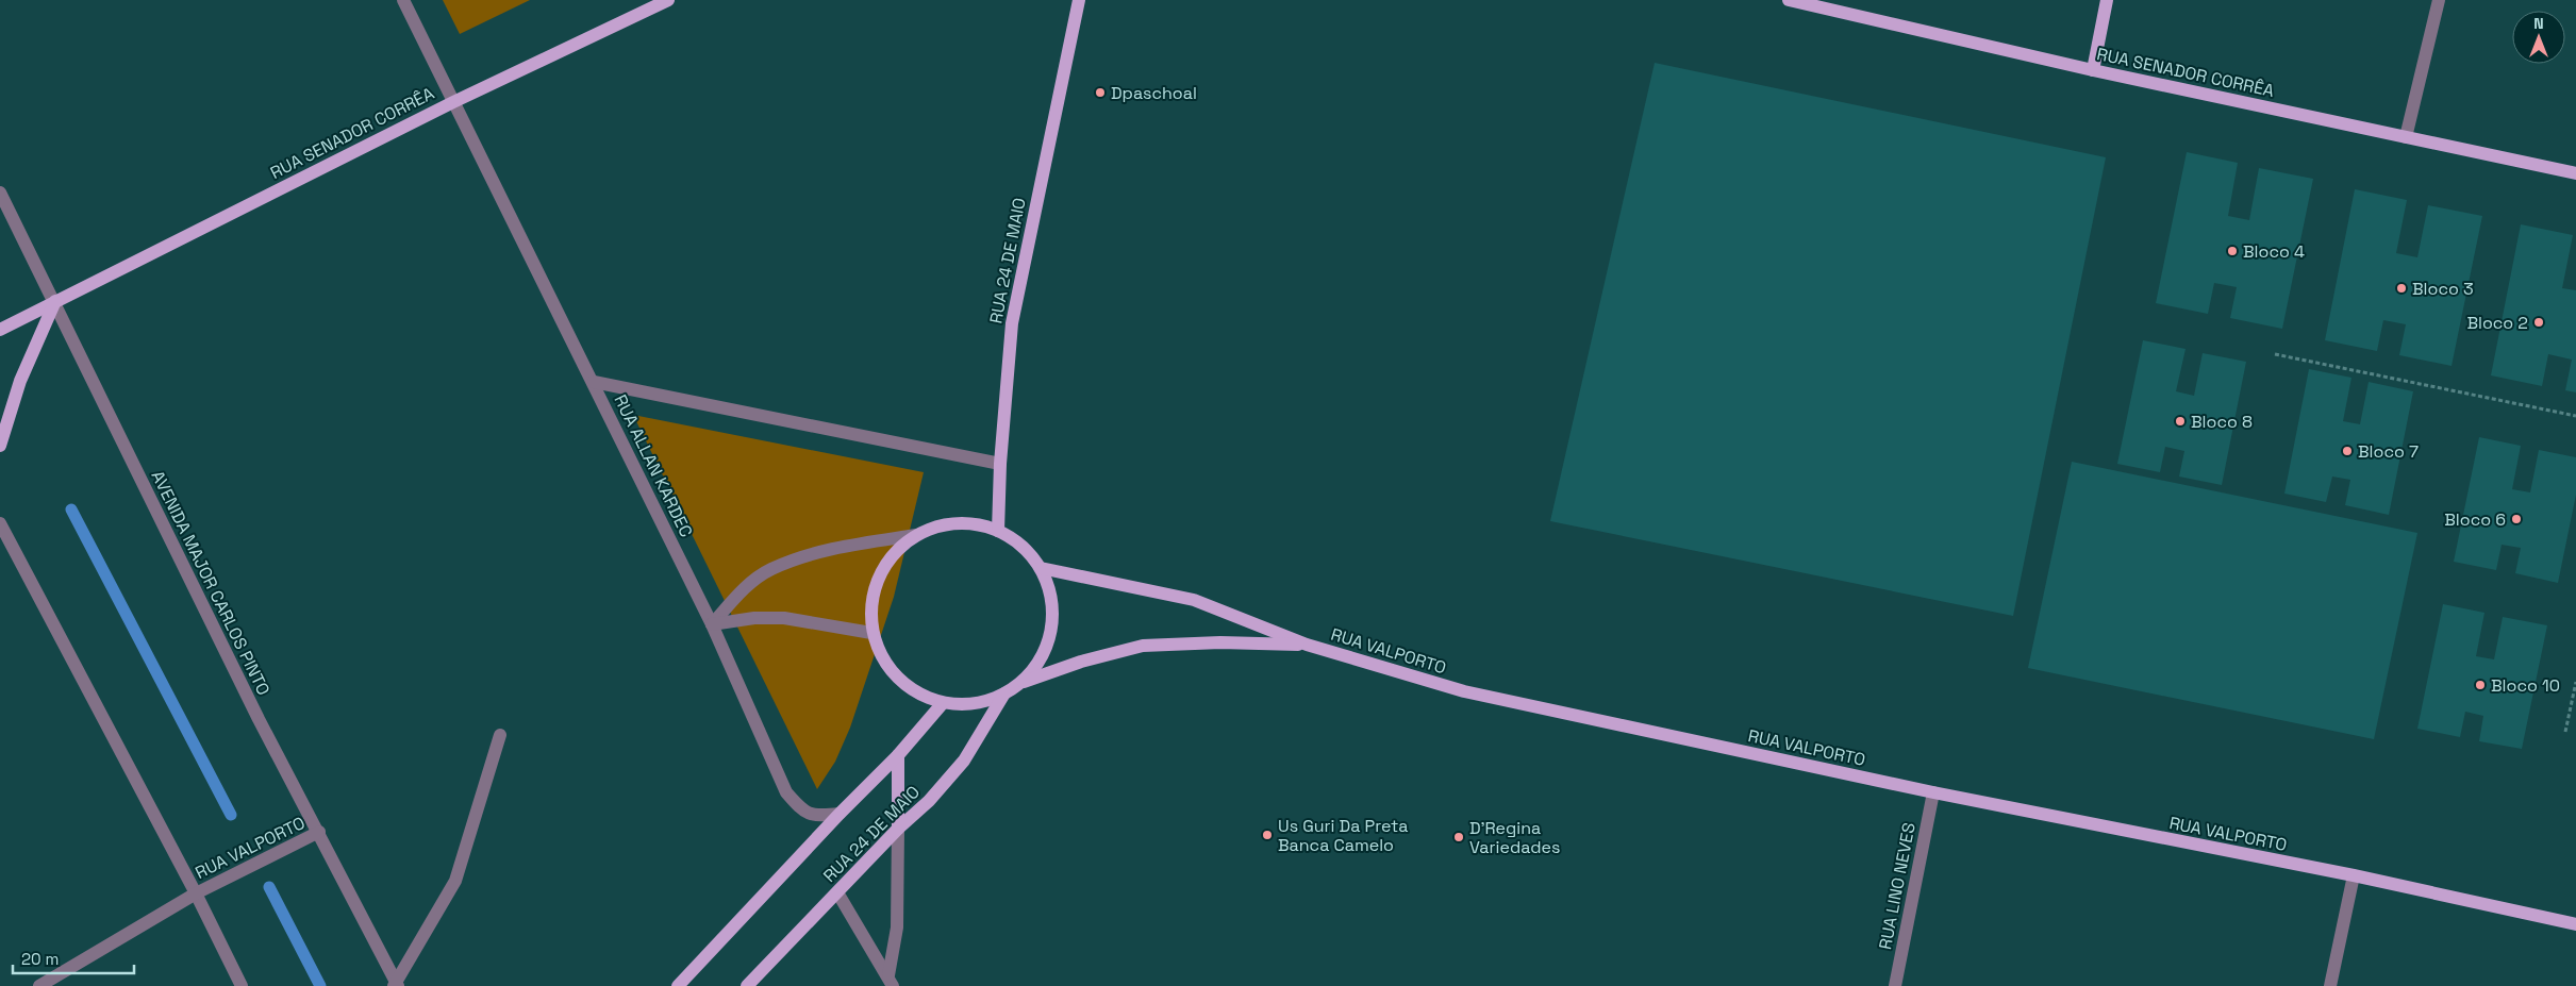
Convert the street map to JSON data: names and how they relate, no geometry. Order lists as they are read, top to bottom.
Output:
{
  "streets": {
    "main road": ["RUA SENADOR CORRÊA", "RUA 24 DE MAIO", "RUA VALPORTO"],
    "street": ["RUA ALLAN KARDEC", "AVENIDA MAJOR CARLOS PINTO", "RUA LINO NEVES"]
  },
  "crossings": [
    ["RUA SENADOR CORRÊA", "RUA ALLAN KARDEC"],
    ["RUA SENADOR CORRÊA", "AVENIDA MAJOR CARLOS PINTO"],
    ["RUA 24 DE MAIO", "RUA ALLAN KARDEC"],
    ["RUA 24 DE MAIO", "RUA VALPORTO"],
    ["AVENIDA MAJOR CARLOS PINTO", "RUA VALPORTO"],
    ["RUA VALPORTO", "RUA LINO NEVES"]
  ],
  "places": [
    "Dpaschoal",
    "Bloco 4",
    "Bloco 3",
    "Bloco 2",
    "Bloco 8",
    "Bloco 7",
    "Bloco 6",
    "Bloco 10",
    "Us Guri Da Preta Banca Camelo",
    "D'Regina Variedades"
  ],
  "scale_bar": "20 m",
  "north": "top"
}
